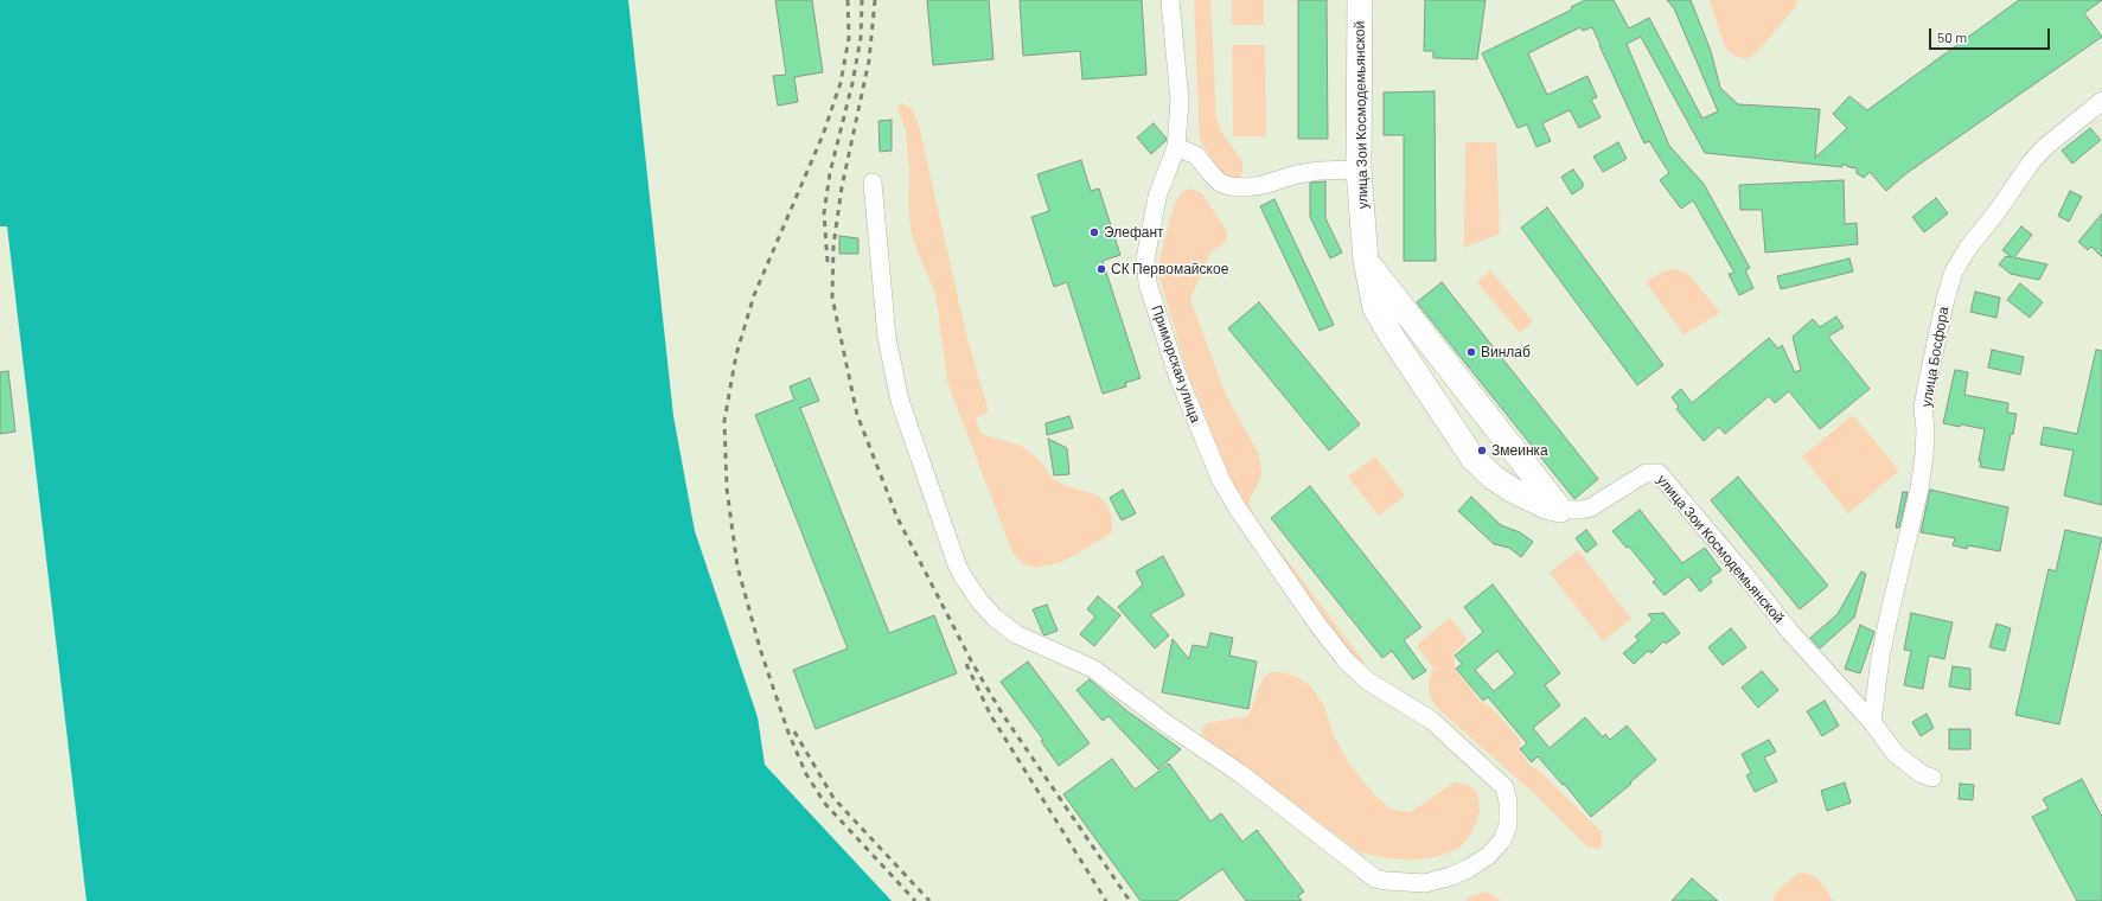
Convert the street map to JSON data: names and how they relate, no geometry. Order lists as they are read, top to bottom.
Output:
{
  "streets": {
    "main road": ["улица Зои Космодемьянской"],
    "street": ["улица Босфора", "Приморская улица"]
  },
  "crossings": [
    ["улица Зои Космодемьянской", "улица Босфора"]
  ],
  "places": [
    "Элефант",
    "СК Первомайское",
    "Винлаб",
    "Змеинка"
  ],
  "scale_bar": "50 m"
}
